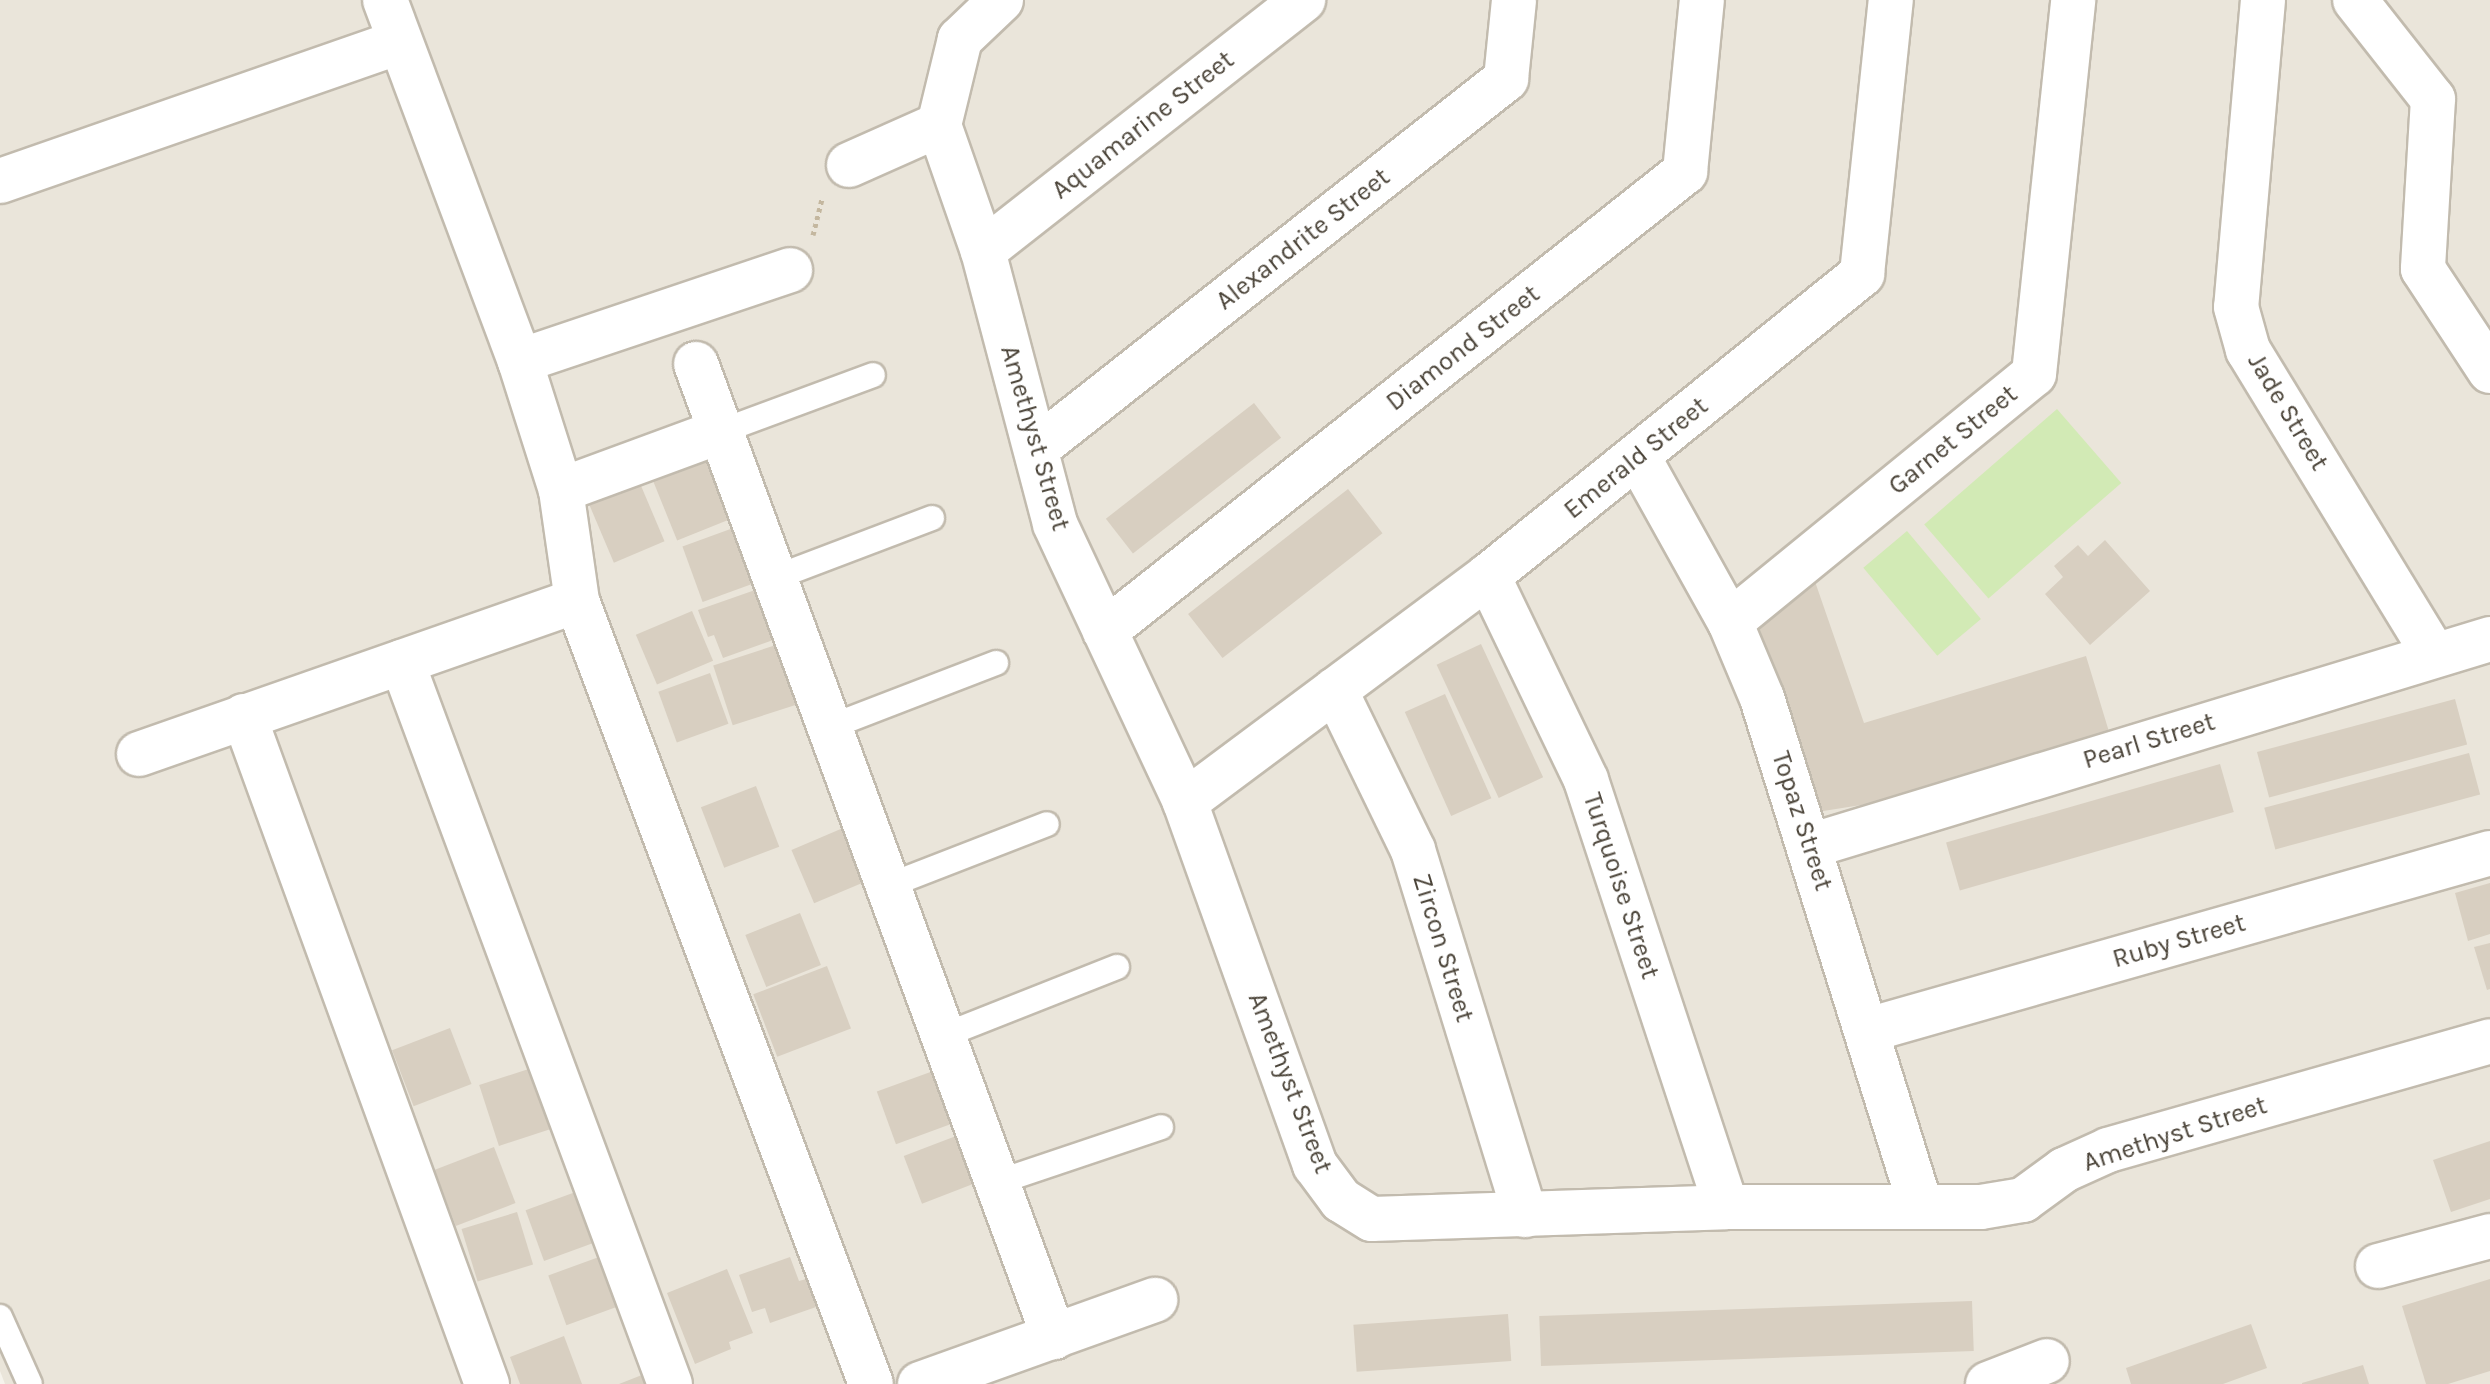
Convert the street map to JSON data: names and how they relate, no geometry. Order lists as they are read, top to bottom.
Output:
{
  "streets": {
    "street": [
      "Aquamarine Street",
      "Alexandrite Street",
      "Diamond Street",
      "Jade Street",
      "Amethyst Street",
      "Garnet Street",
      "Emerald Street",
      "Pearl Street",
      "Topaz Street",
      "Turquoise Street",
      "Ruby Street",
      "Zircon Street"
    ]
  },
  "crossings": [
    ["Aquamarine Street", "Amethyst Street"],
    ["Alexandrite Street", "Amethyst Street"],
    ["Diamond Street", "Amethyst Street"],
    ["Jade Street", "Pearl Street"],
    ["Amethyst Street", "Emerald Street"],
    ["Amethyst Street", "Topaz Street"],
    ["Amethyst Street", "Turquoise Street"],
    ["Amethyst Street", "Zircon Street"],
    ["Garnet Street", "Topaz Street"],
    ["Emerald Street", "Topaz Street"],
    ["Emerald Street", "Turquoise Street"],
    ["Emerald Street", "Zircon Street"],
    ["Pearl Street", "Topaz Street"],
    ["Topaz Street", "Ruby Street"]
  ]
}
